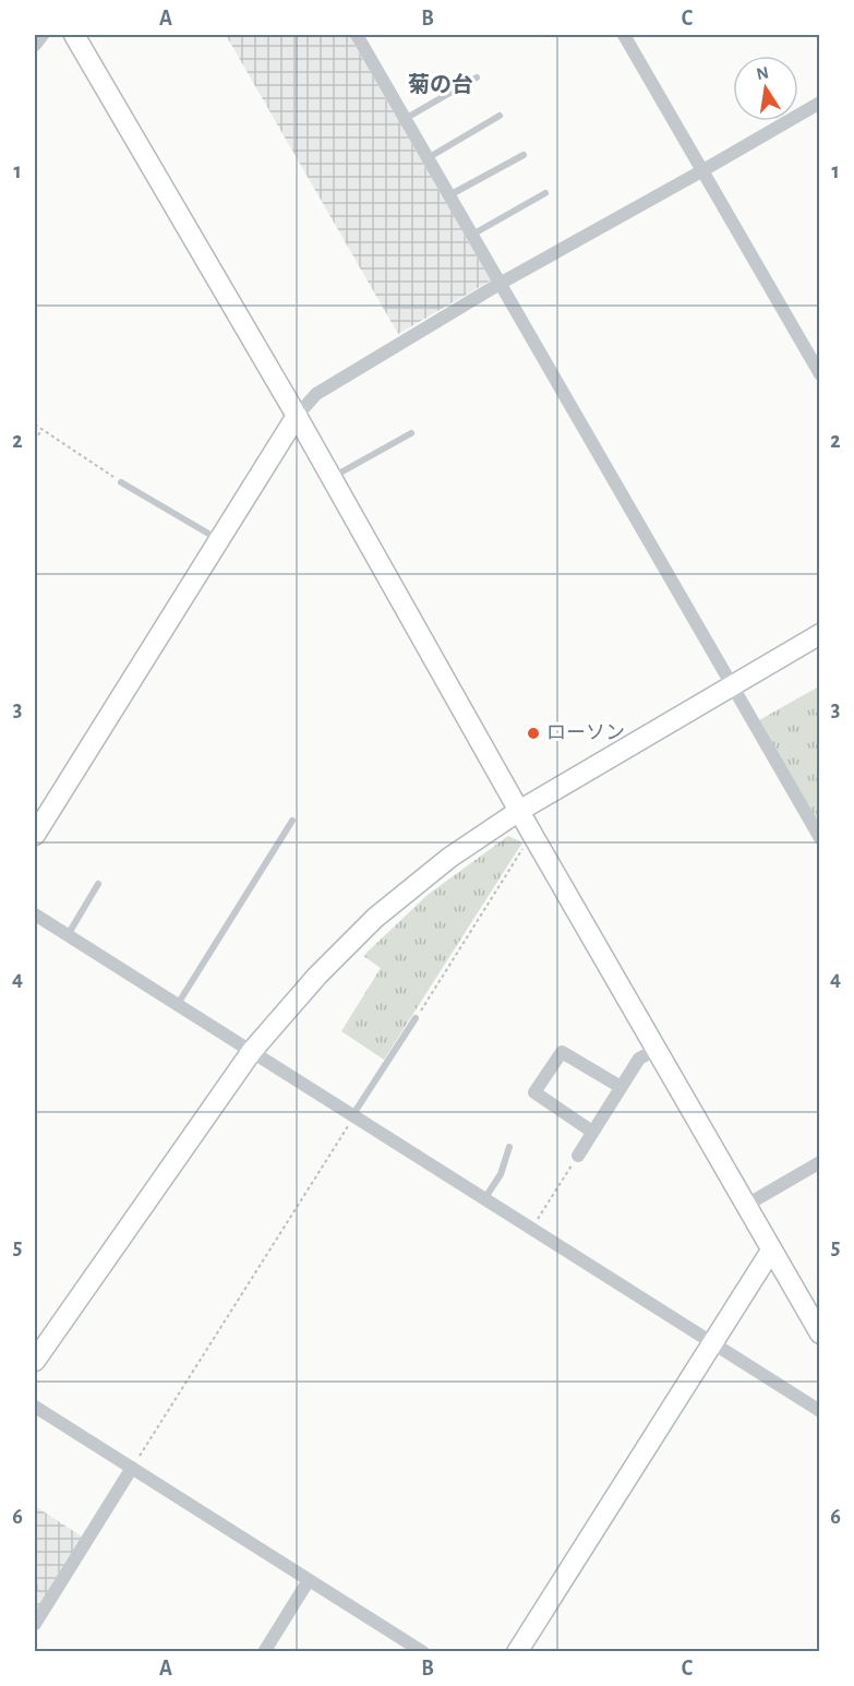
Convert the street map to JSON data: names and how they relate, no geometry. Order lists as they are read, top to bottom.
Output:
{
  "districts": ["菊の台"],
  "places": ["ローソン"],
  "north": "top",
  "grid": {
    "columns": ["A", "B", "C"],
    "rows": [
      "1",
      "2",
      "3",
      "4",
      "5",
      "6"
    ]
  }
}
